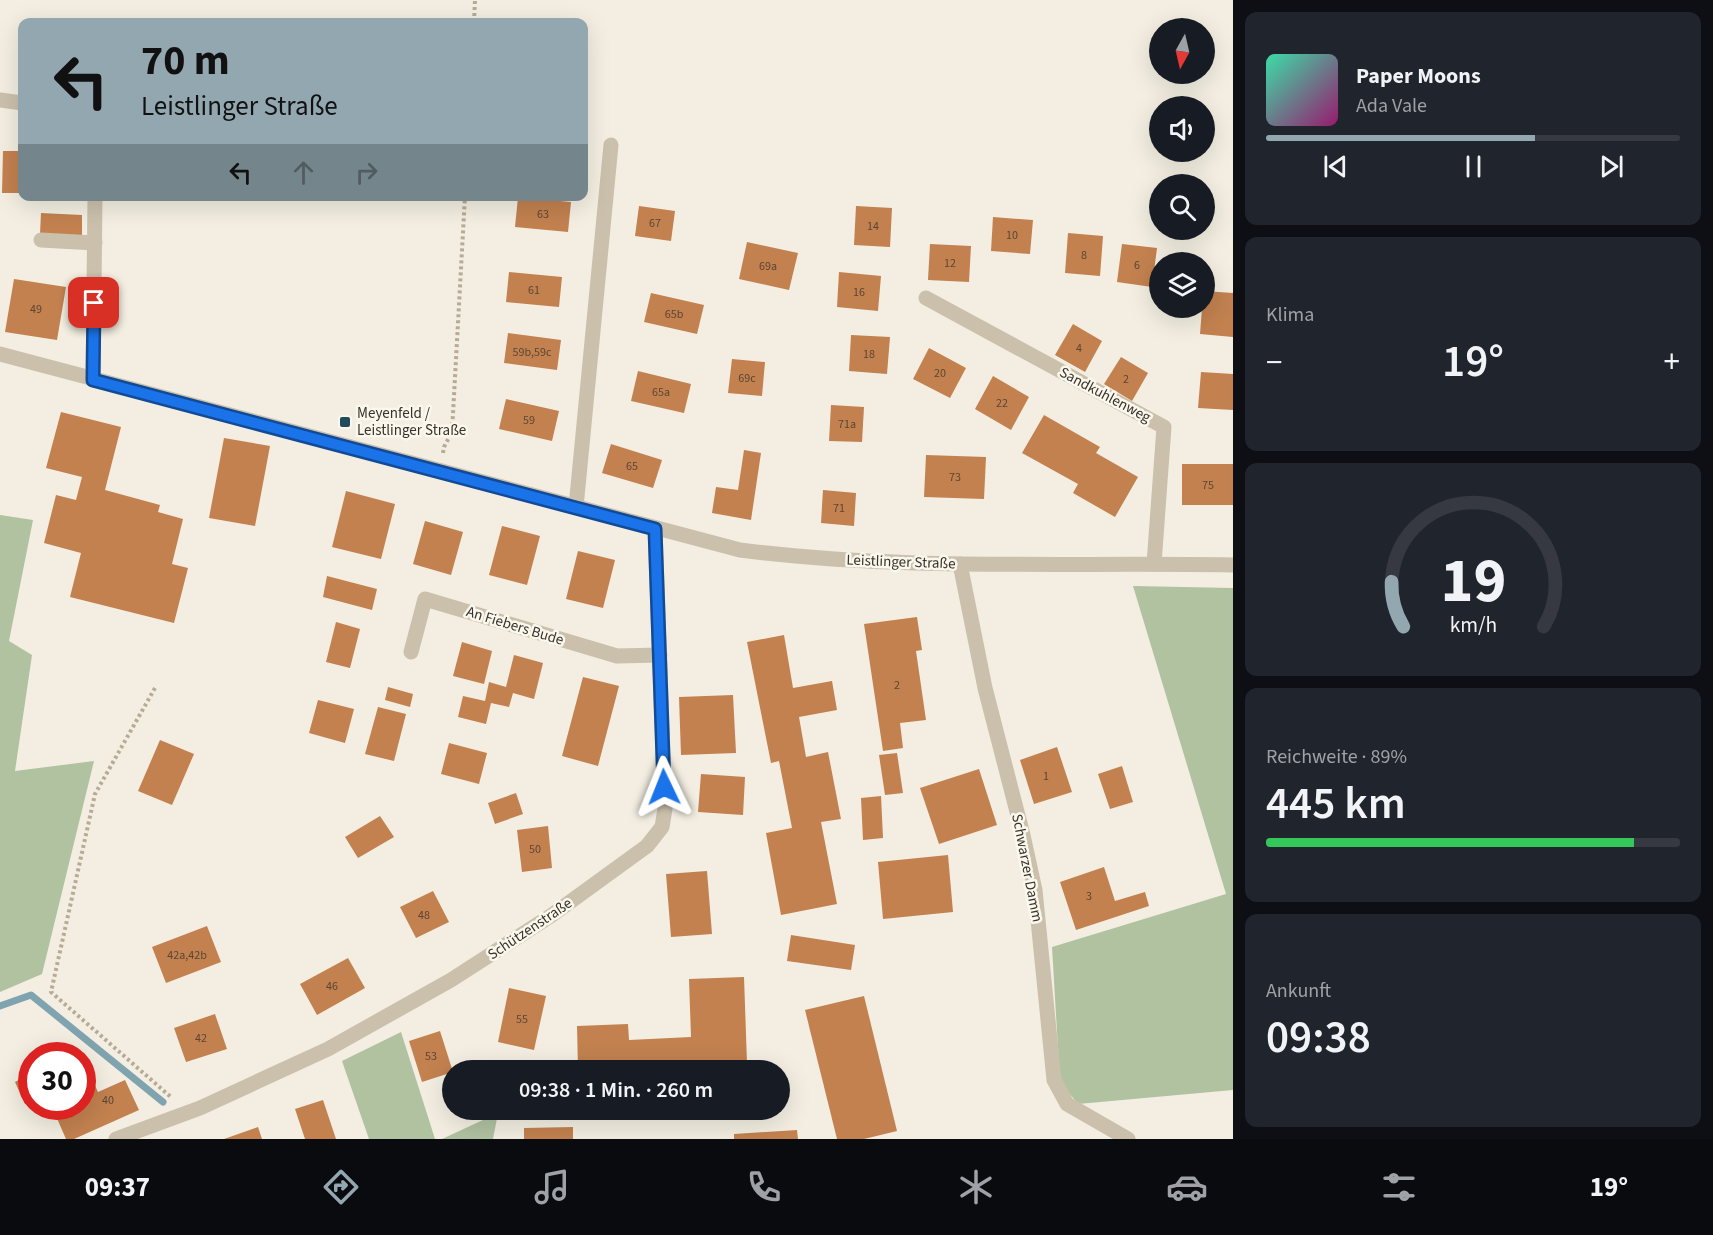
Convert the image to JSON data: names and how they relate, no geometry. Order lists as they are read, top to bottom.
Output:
{
  "streets": {
    "street": [
      "Sandkuhlenweg",
      "Leistlinger Straße",
      "An Fiebers Bude",
      "Schwarzer Damm",
      "Schützenstraße"
    ]
  },
  "crossings": [
    ["Sandkuhlenweg", "Leistlinger Straße"],
    ["Leistlinger Straße", "Schwarzer Damm"],
    ["Leistlinger Straße", "Schützenstraße"],
    ["An Fiebers Bude", "Schützenstraße"]
  ],
  "places": {
    "transit": ["Meyenfeld / Leistlinger Straße"]
  },
  "house_numbers": [
    "63",
    "67",
    "14",
    "10",
    "8",
    "12",
    "6",
    "69a",
    "61",
    "16",
    "49",
    "65b",
    "4",
    "59b,59c",
    "18",
    "20",
    "69c",
    "2",
    "65a",
    "22",
    "59",
    "71a",
    "65",
    "73",
    "75",
    "71",
    "2",
    "1",
    "50",
    "3",
    "48",
    "42a,42b",
    "46",
    "55",
    "42",
    "53",
    "40"
  ],
  "north": "bottom",
  "page": {
    "turn": ["70 m", "Leistlinger Straße"],
    "song": ["Paper Moons", "Ada Vale"],
    "tile": [
      "Klima",
      ["Reichweite · 89%", "445 km"],
      ["Ankunft", "09:38"]
    ],
    "heat": ["−", "19°", "+"],
    "limit": "30",
    "trip": "09:38 · 1 Min. · 260 m",
    "tabs": ["09:37", "19°"],
    "gauge": ["19", "km/h"]
  }
}
